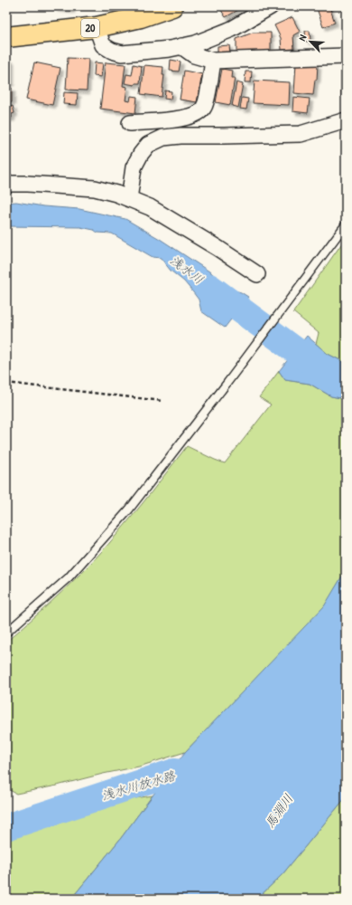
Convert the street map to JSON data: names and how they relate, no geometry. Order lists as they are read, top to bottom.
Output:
{
  "streets": {
    "main road": ["20"]
  },
  "water": ["浅水川", "浅水川放水路", "馬淵川"],
  "north": "top left"
}
